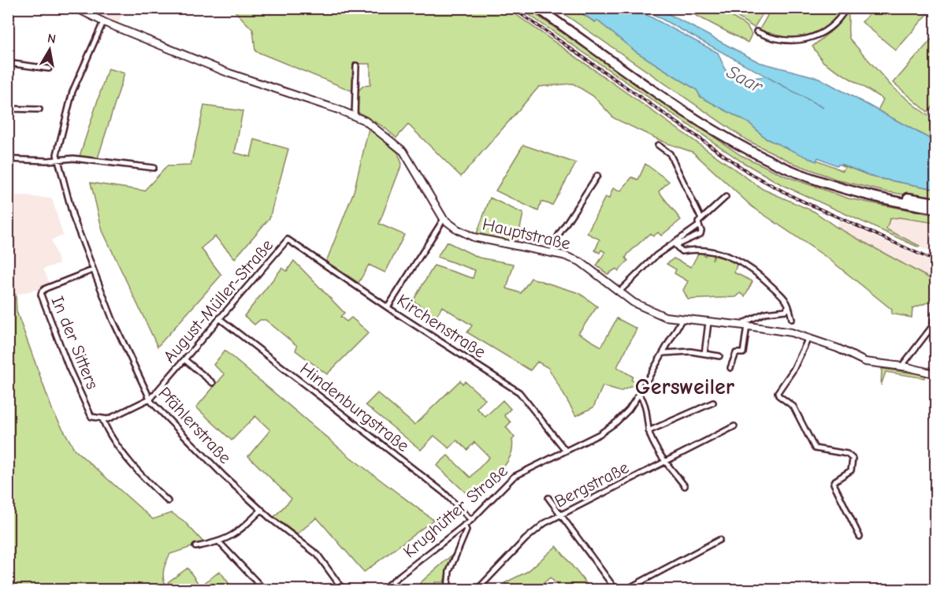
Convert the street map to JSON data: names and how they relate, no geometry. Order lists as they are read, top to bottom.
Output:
{
  "streets": {
    "main road": ["Hauptstraße"],
    "street": [
      "August-Müller-Straße",
      "Kirchenstraße",
      "In der Sitters",
      "Hindenburgstraße",
      "Pfählerstraße",
      "Bergstraße",
      "Krughütter Straße"
    ]
  },
  "crossings": [
    ["Hauptstraße", "Krughütter Straße"],
    ["August-Müller-Straße", "Kirchenstraße"],
    ["August-Müller-Straße", "Hindenburgstraße"],
    ["August-Müller-Straße", "Pfählerstraße"],
    ["Kirchenstraße", "Krughütter Straße"],
    ["In der Sitters", "Pfählerstraße"],
    ["Hindenburgstraße", "Krughütter Straße"]
  ],
  "districts": ["Gersweiler"],
  "water": ["Saar"],
  "north": "top"
}
